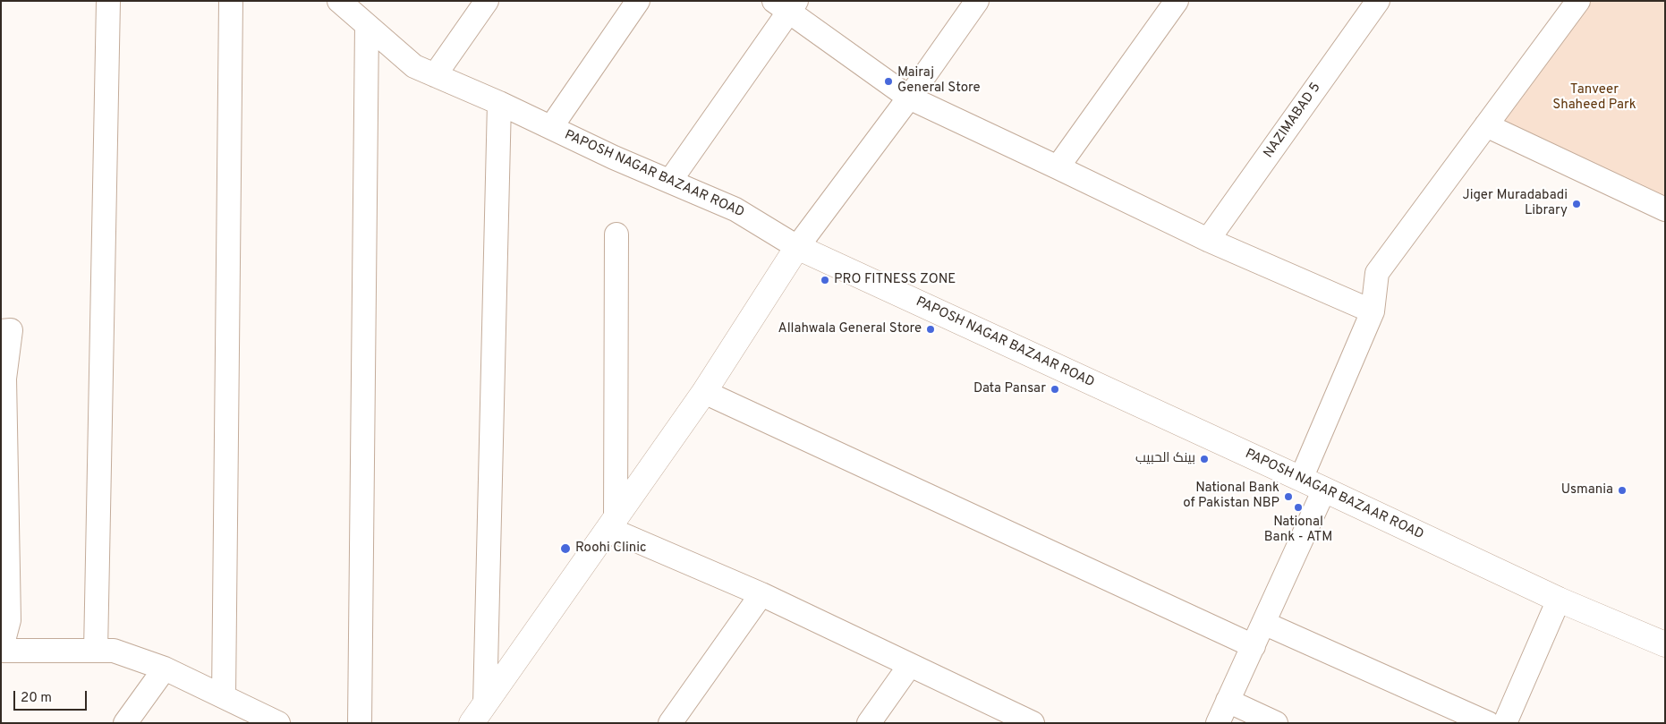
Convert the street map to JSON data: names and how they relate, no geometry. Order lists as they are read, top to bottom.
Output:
{
  "streets": {
    "street": ["NAZIMABAD 5", "PAPOSH NAGAR BAZAAR ROAD"]
  },
  "parks": ["Tanveer Shaheed Park"],
  "places": [
    "Mairaj General Store",
    "Jiger Muradabadi Library",
    "PRO FITNESS ZONE",
    "Allahwala General Store",
    "Data Pansar",
    "بينک الحبيب",
    "Usmania",
    "National Bank of Pakistan NBP",
    "National Bank - ATM",
    "Roohi Clinic"
  ],
  "scale_bar": "20 m"
}
